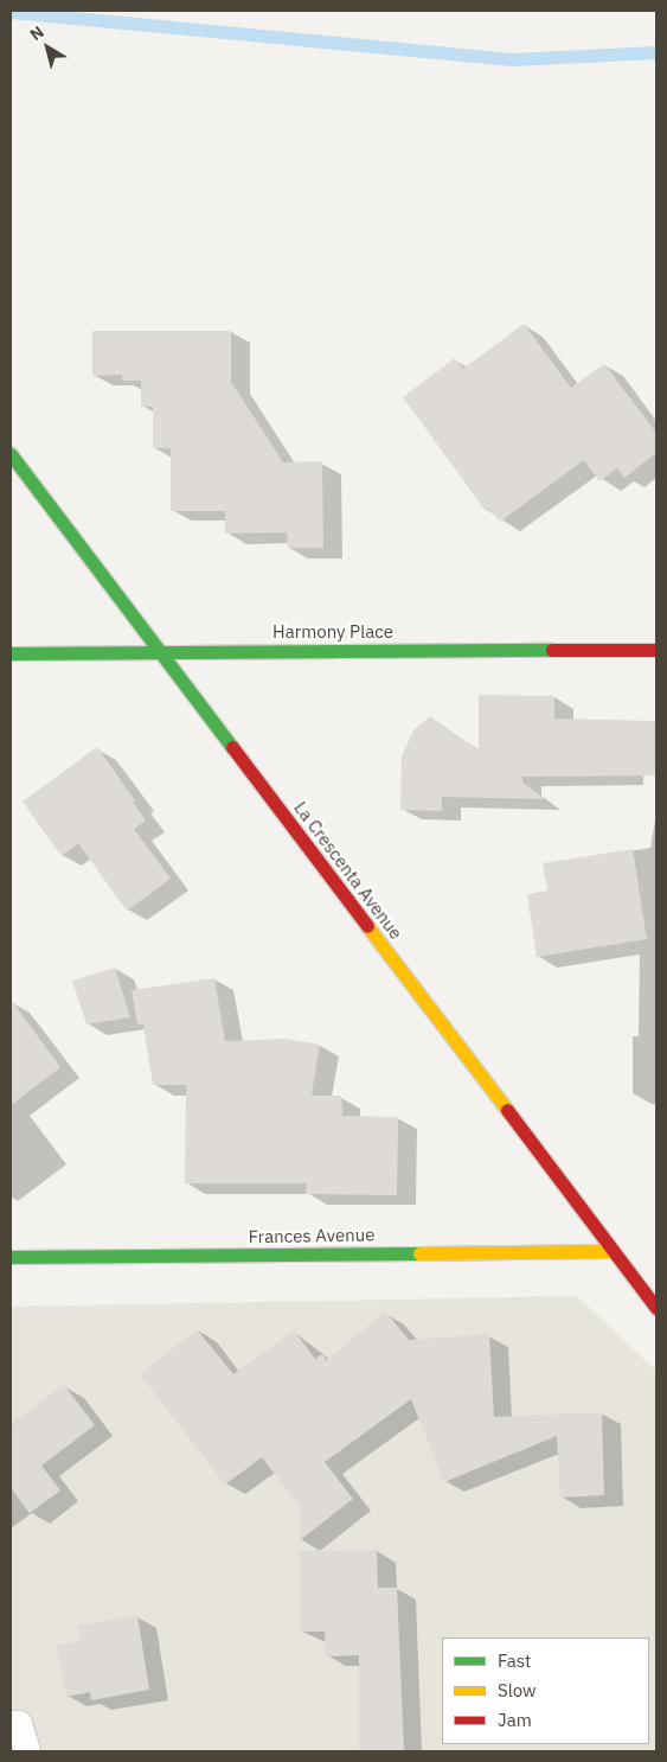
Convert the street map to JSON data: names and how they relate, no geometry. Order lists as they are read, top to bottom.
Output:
{
  "streets": {
    "street": ["Harmony Place", "La Crescenta Avenue", "Frances Avenue"]
  },
  "crossings": [
    ["Harmony Place", "La Crescenta Avenue"],
    ["La Crescenta Avenue", "Frances Avenue"]
  ],
  "legend": ["Fast", "Slow", "Jam"],
  "north": "top left"
}
